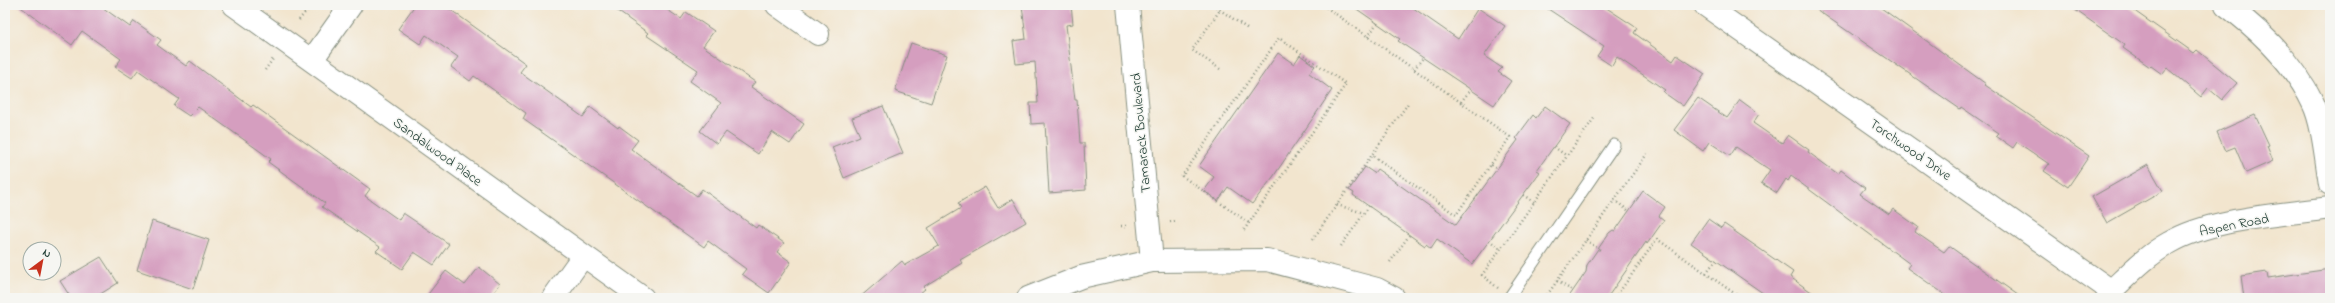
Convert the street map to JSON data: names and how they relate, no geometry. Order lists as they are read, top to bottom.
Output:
{
  "streets": {
    "street": [
      "Tamarack Boulevard",
      "Torchwood Drive",
      "Sandalwood Place",
      "Aspen Road"
    ]
  },
  "crossings": [
    ["Torchwood Drive", "Aspen Road"]
  ],
  "north": "top right"
}
